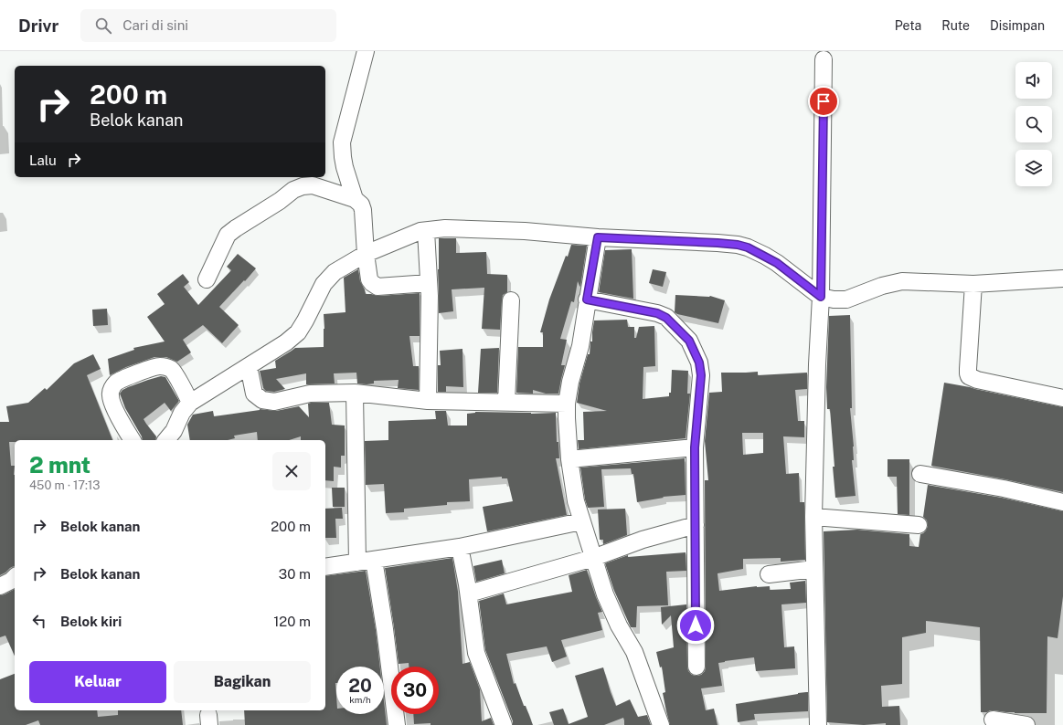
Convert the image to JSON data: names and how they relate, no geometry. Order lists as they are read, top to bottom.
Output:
{
  "page": {
    "header": "Drivr",
    "search": "Cari di sini",
    "nav": ["Peta", "Rute", "Disimpan"],
    "turn": ["200 m", "Belok kanan"],
    "then": "Lalu",
    "heading": ["2 mnt", "450 m · 17:13"],
    "list": [
      {
        "name": "Belok kanan",
        "value": "200 m"
      },
      {
        "name": "Belok kanan",
        "value": "30 m"
      },
      {
        "name": "Belok kiri",
        "value": "120 m"
      }
    ],
    "buttons": ["Keluar", "Bagikan"],
    "speed": "20 km/h",
    "limit": "30"
  }
}
